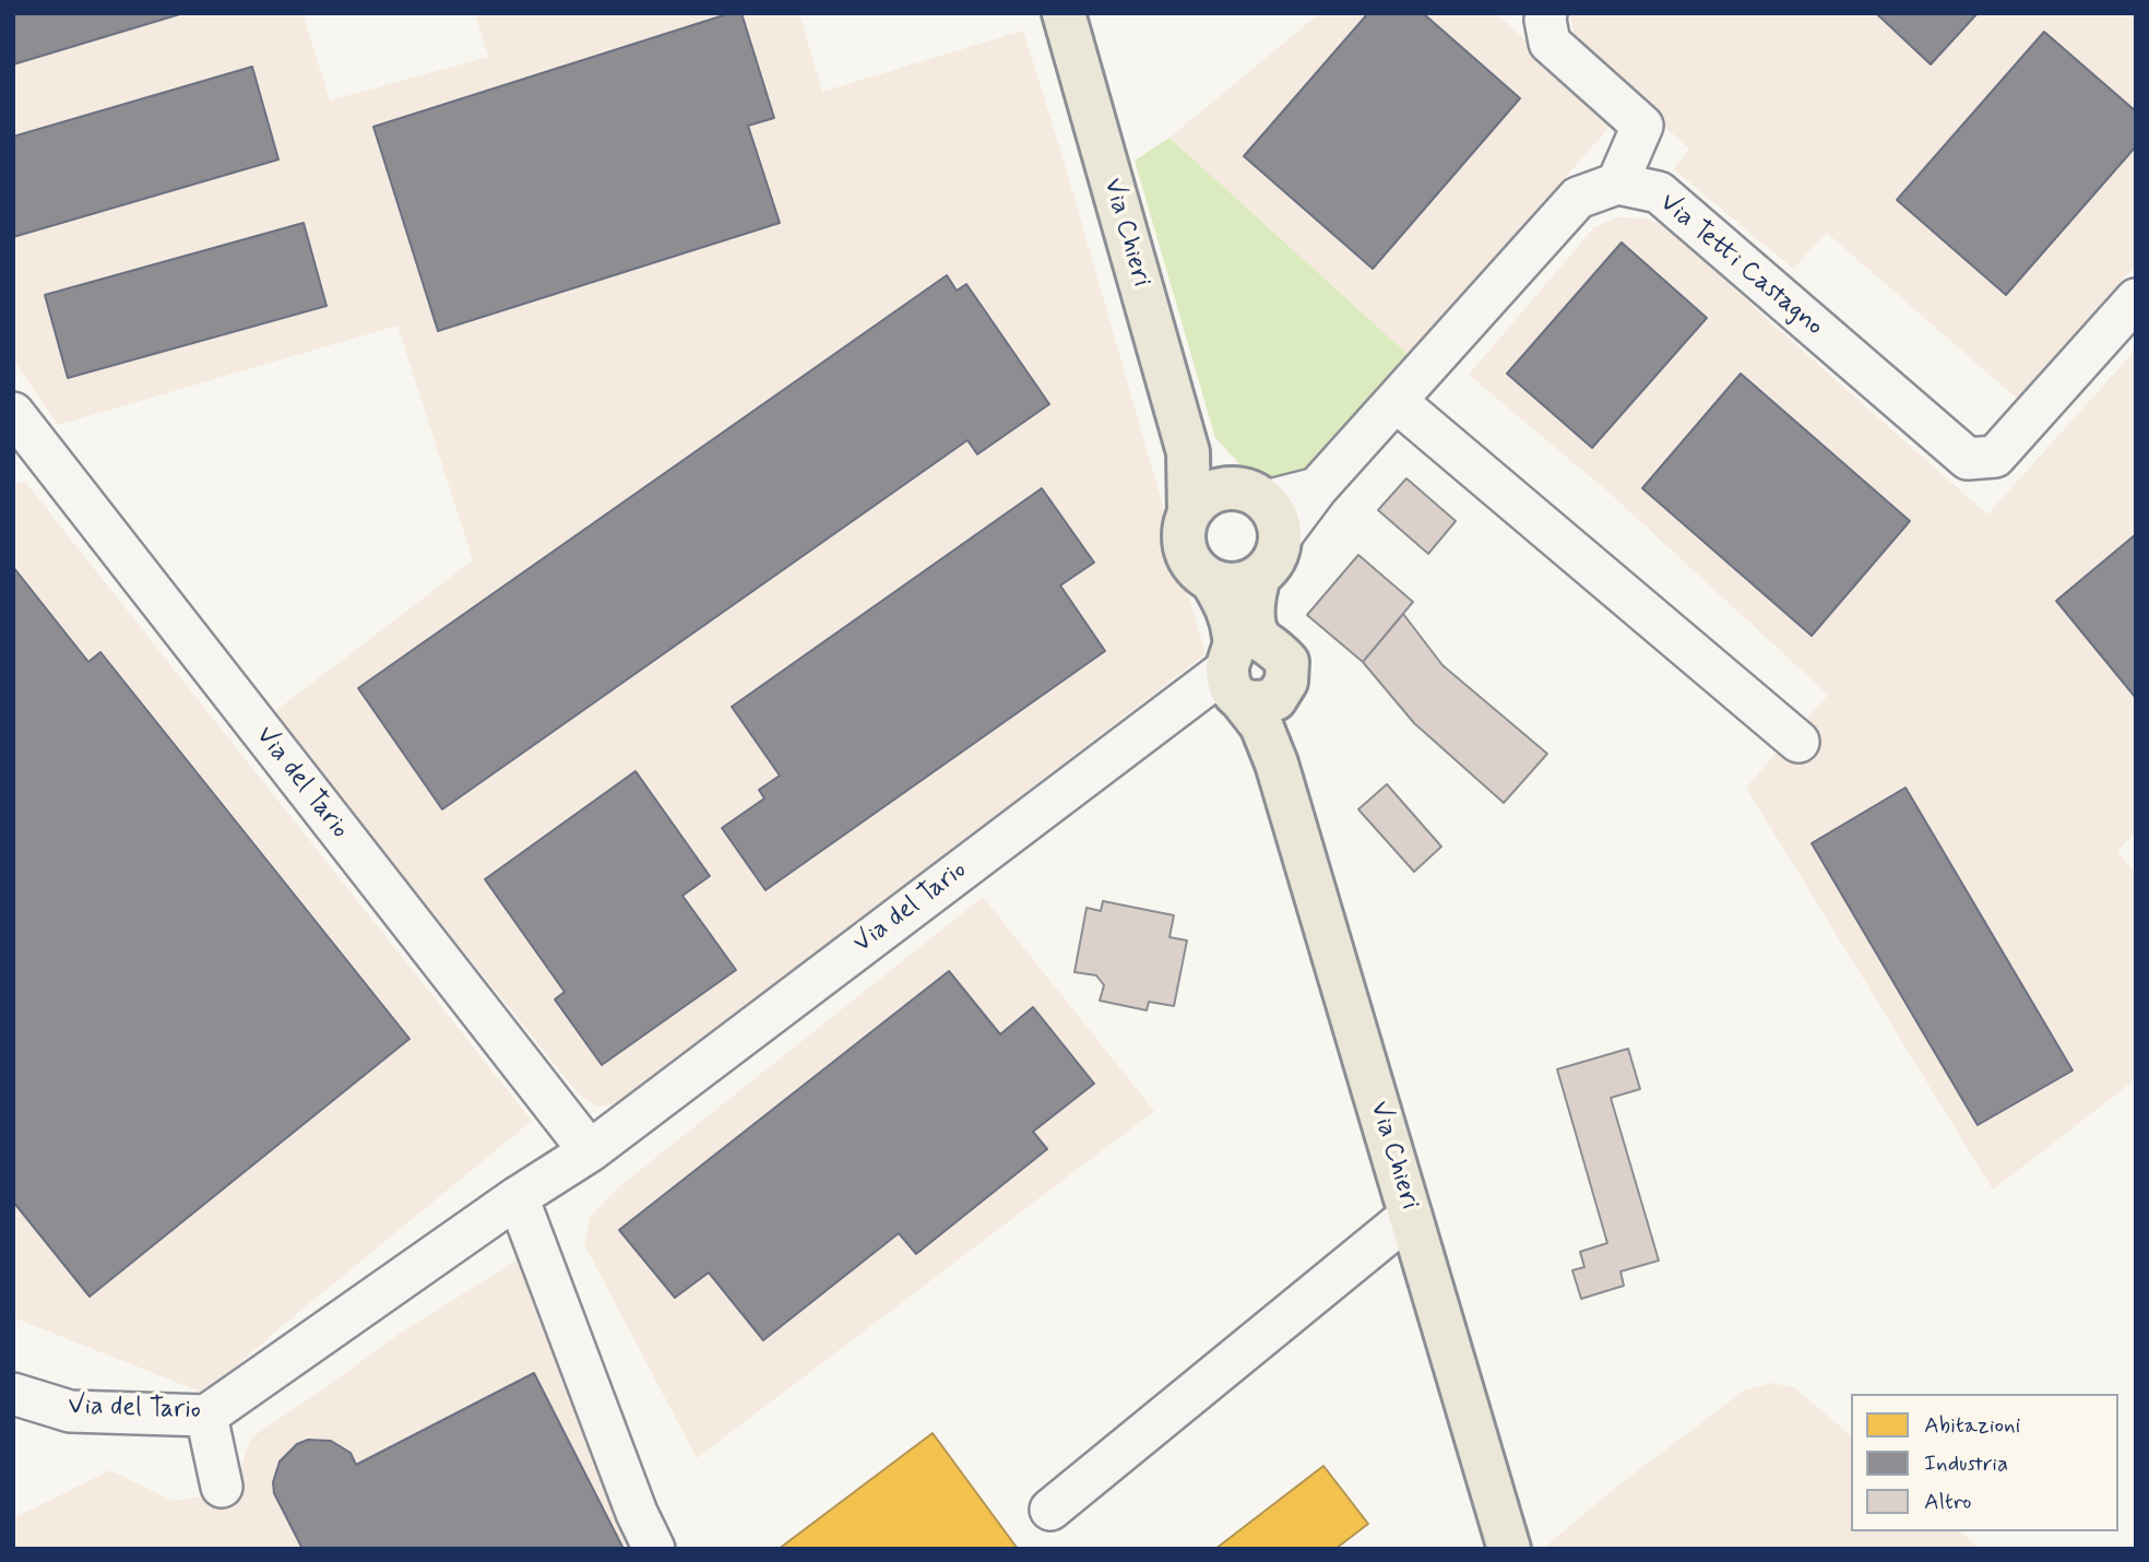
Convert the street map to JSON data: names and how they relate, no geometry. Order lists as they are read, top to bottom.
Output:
{
  "streets": {
    "main road": ["Via Chieri"],
    "street": ["Via Tetti Castagno", "Via del Tario"]
  },
  "crossings": [
    ["Via Chieri", "Via Tetti Castagno"],
    ["Via Chieri", "Via del Tario"]
  ],
  "legend": ["Abitazioni", "Industria", "Altro"]
}
